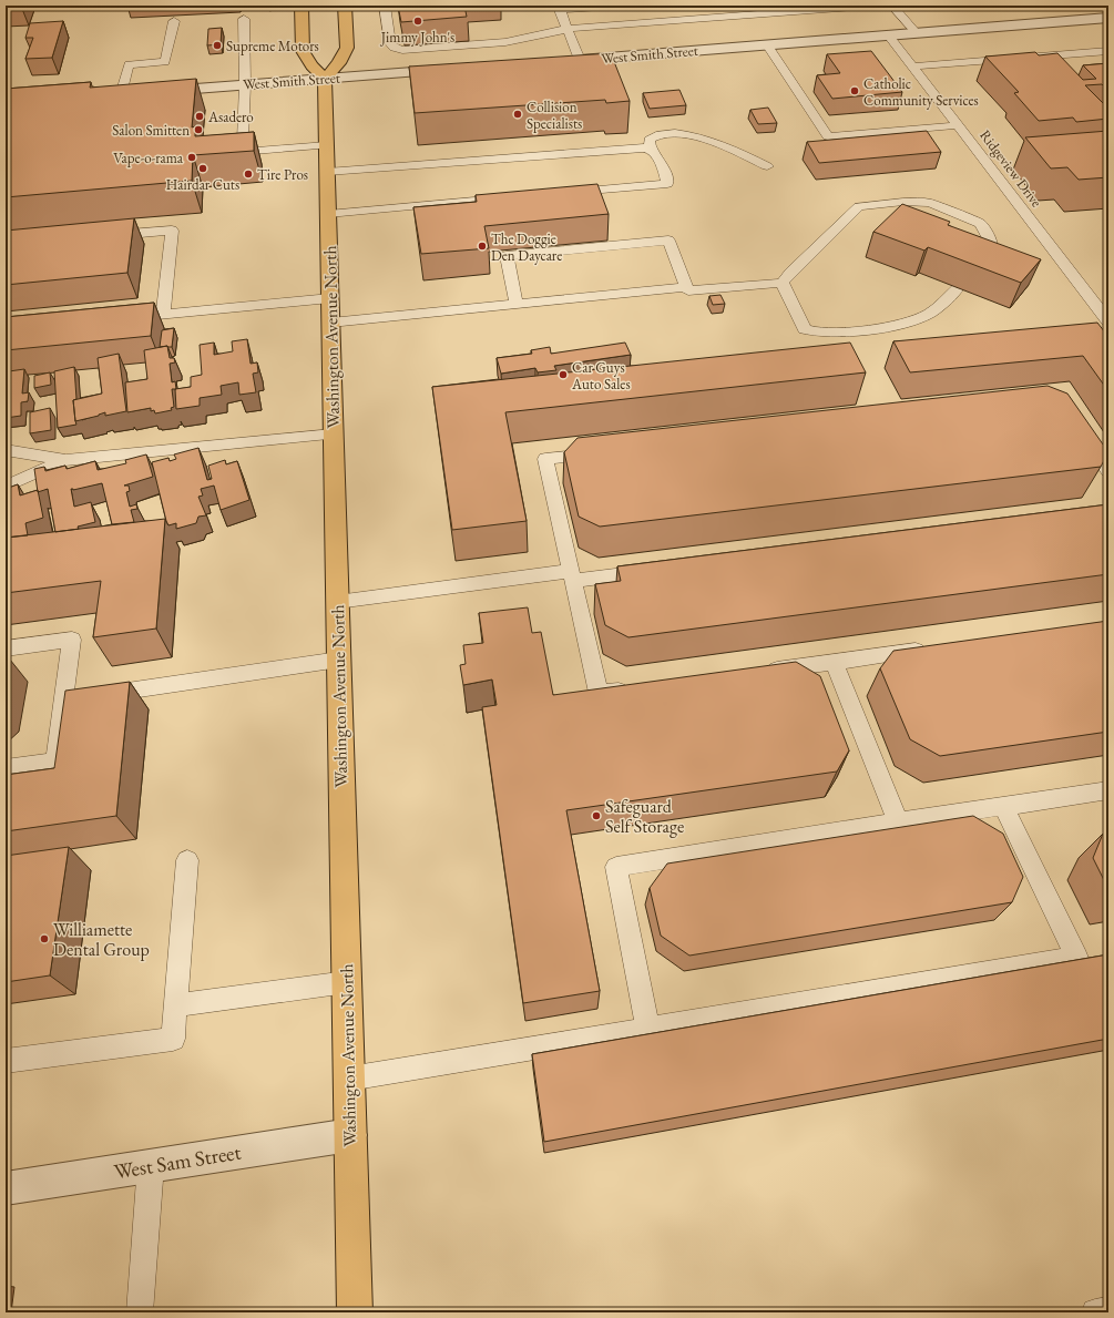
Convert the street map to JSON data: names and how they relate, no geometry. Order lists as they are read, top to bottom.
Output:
{
  "streets": {
    "main road": ["Washington Avenue North"],
    "street": ["West Smith Street", "West Sam Street"],
    "lane": ["Ridgeview Drive"]
  },
  "crossings": [
    ["West Smith Street", "Ridgeview Drive"],
    ["West Smith Street", "Washington Avenue North"],
    ["Washington Avenue North", "West Sam Street"]
  ],
  "places": [
    "Jimmy John's",
    "Supreme Motors",
    "Catholic Community Services",
    "Collision Specialists",
    "Asadero",
    "Salon Smitten",
    "Vape-o-rama",
    "Hairdar Cuts",
    "Tire Pros",
    "The Doggie Den Daycare",
    "Car Guys Auto Sales",
    "Safeguard Self Storage",
    "Williamette Dental Group"
  ]
}
